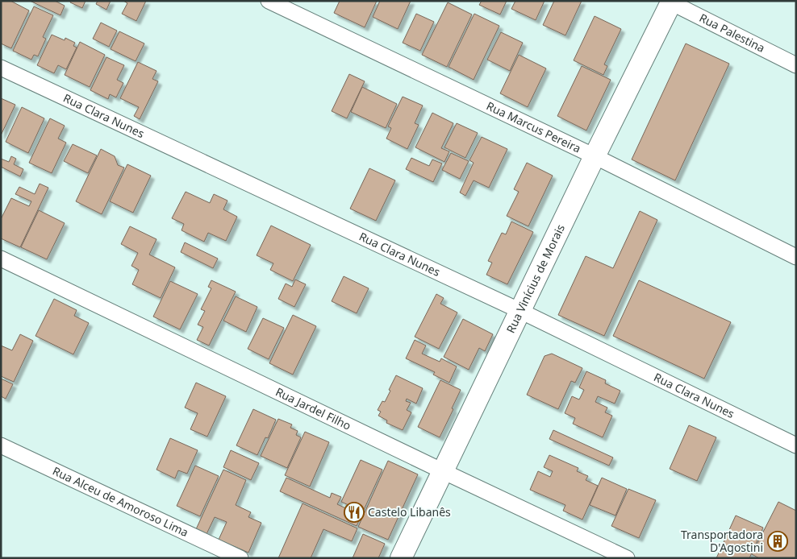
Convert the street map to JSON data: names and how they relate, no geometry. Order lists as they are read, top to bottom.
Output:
{
  "streets": {
    "street": [
      "Rua Palestina",
      "Rua Clara Nunes",
      "Rua Marcus Pereira",
      "Rua Vinícius de Morais",
      "Rua Jardel Filho",
      "Rua Alceu de Amoroso Lima"
    ]
  },
  "crossings": [
    ["Rua Palestina", "Rua Vinícius de Morais"],
    ["Rua Clara Nunes", "Rua Vinícius de Morais"],
    ["Rua Marcus Pereira", "Rua Vinícius de Morais"],
    ["Rua Vinícius de Morais", "Rua Jardel Filho"]
  ],
  "places": {
    "restaurant": ["Castelo Libanês"],
    "building": ["Transportadora D'Agostini"]
  }
}
